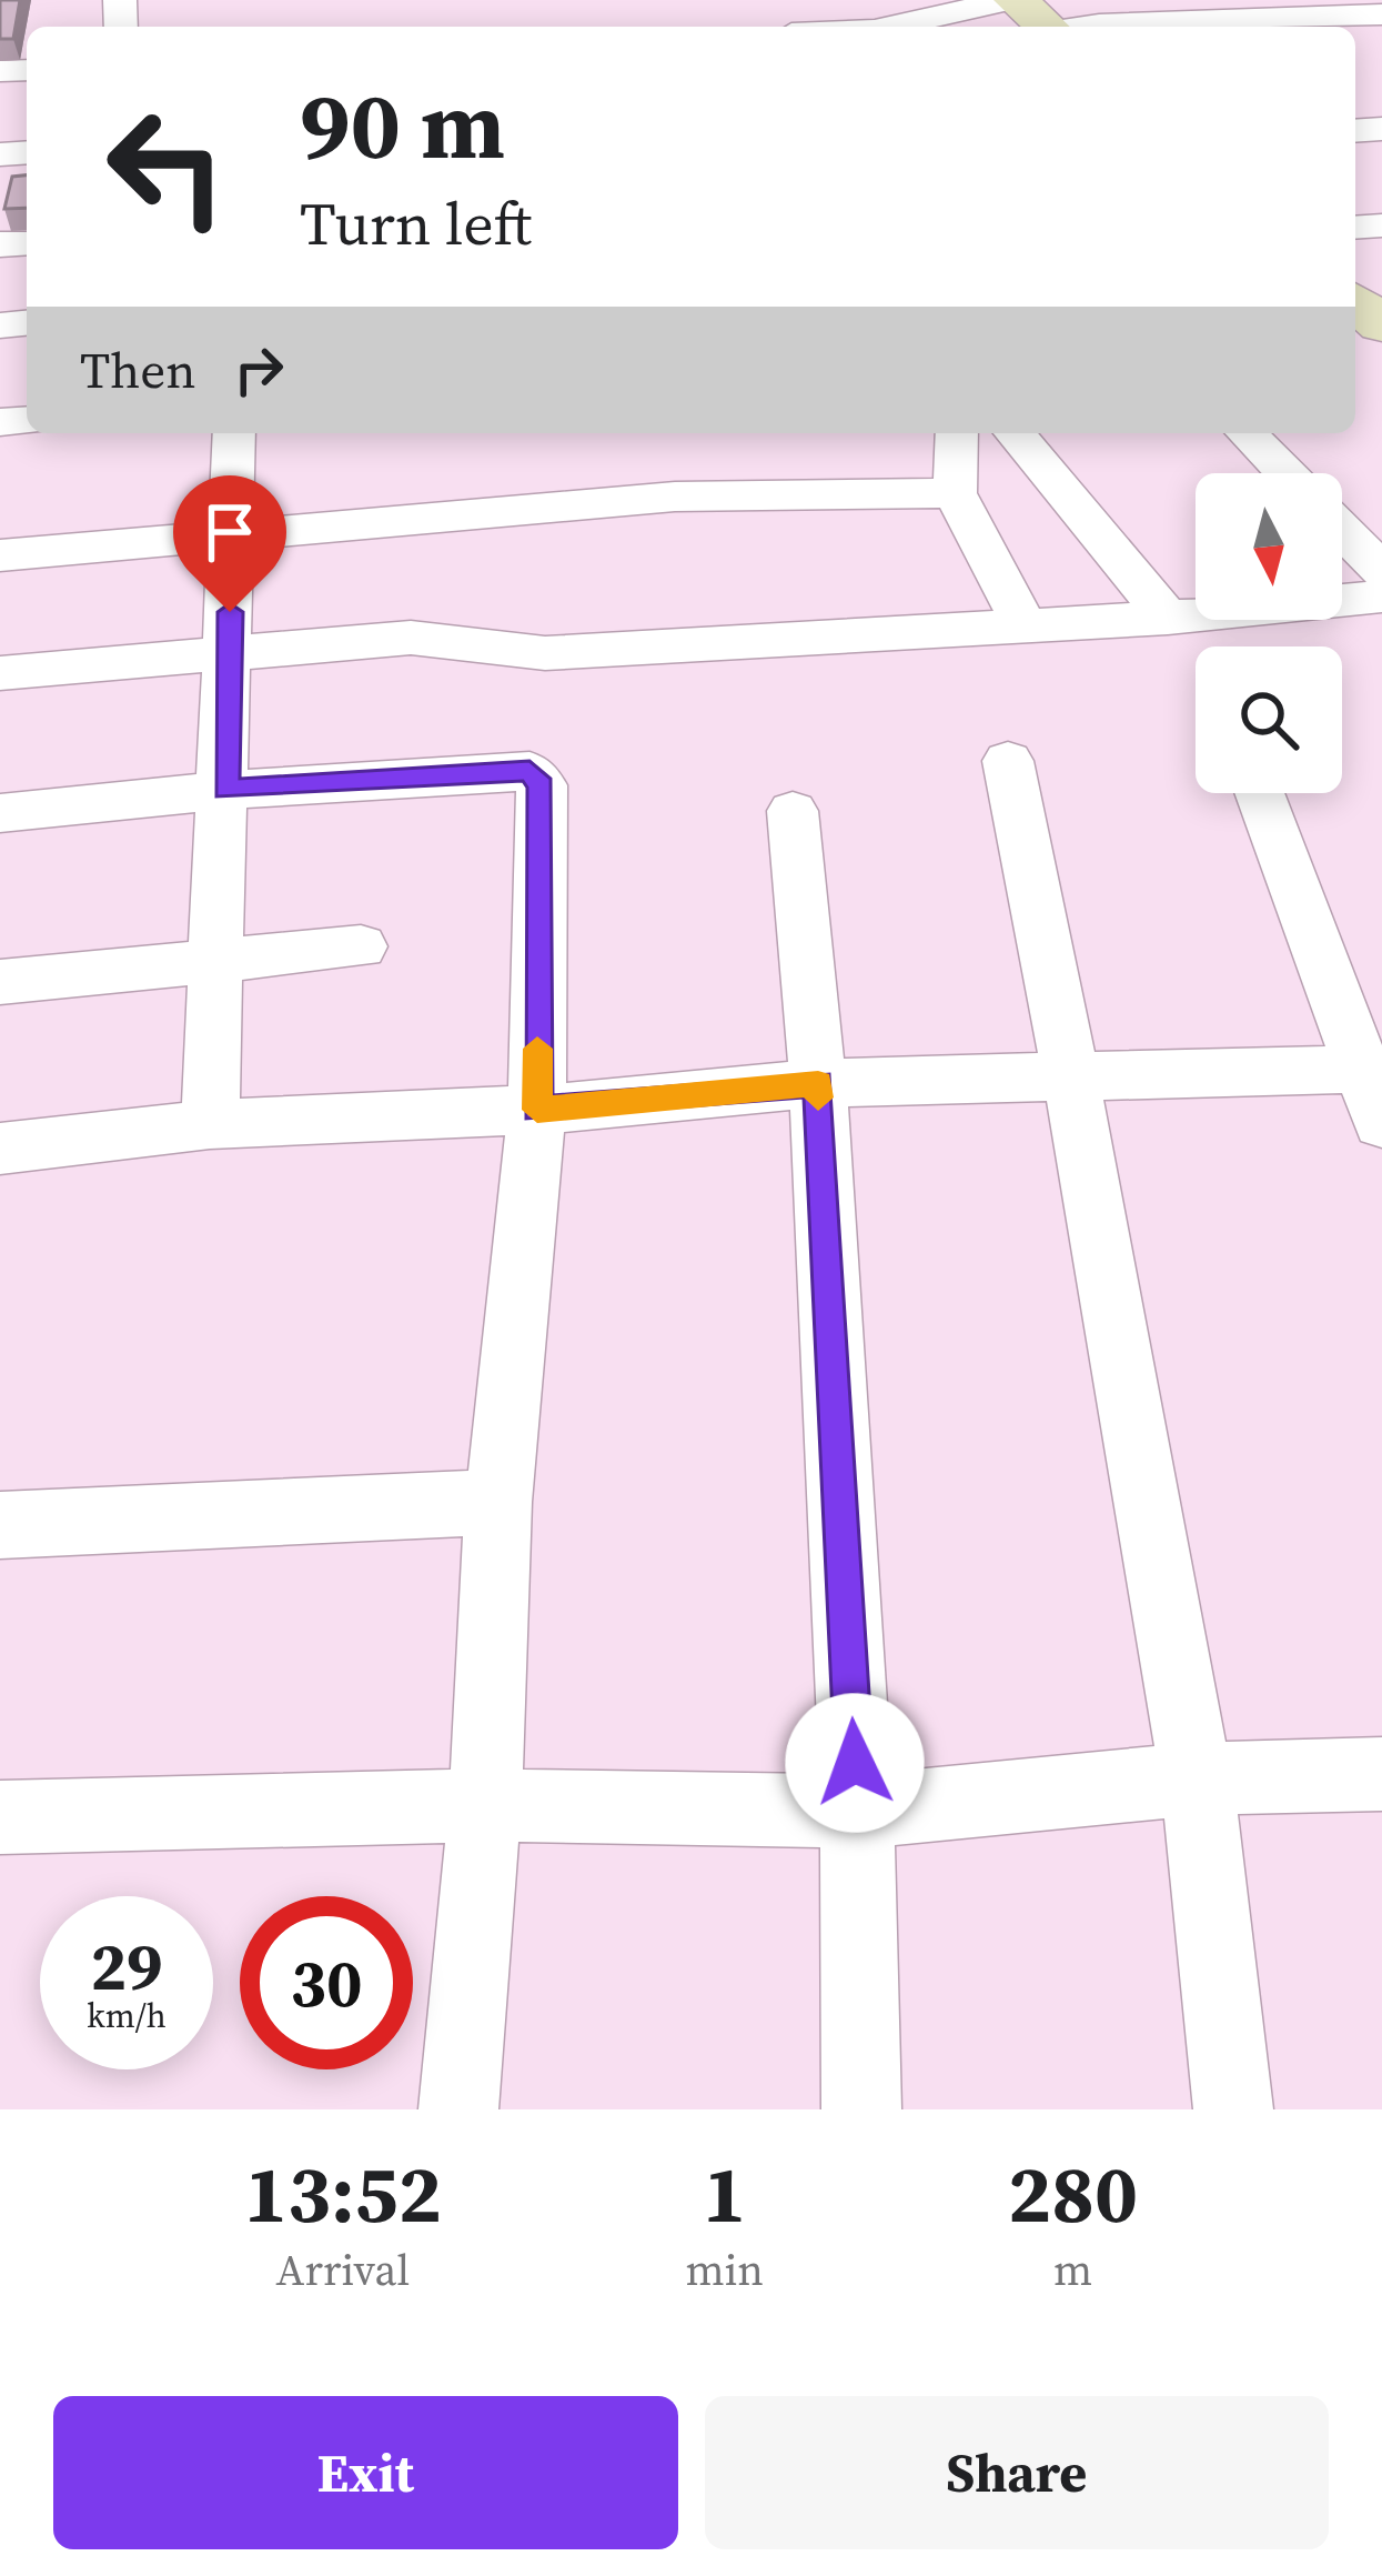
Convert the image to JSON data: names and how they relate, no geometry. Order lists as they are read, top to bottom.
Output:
{
  "north": "bottom",
  "page": {
    "turn": ["90 m", "Turn left"],
    "then": "Then",
    "speed": "29 km/h",
    "limit": "30",
    "eta": [
      "13:52",
      "Arrival",
      "1",
      "min",
      "280",
      "m"
    ],
    "buttons": ["Exit", "Share"]
  }
}
